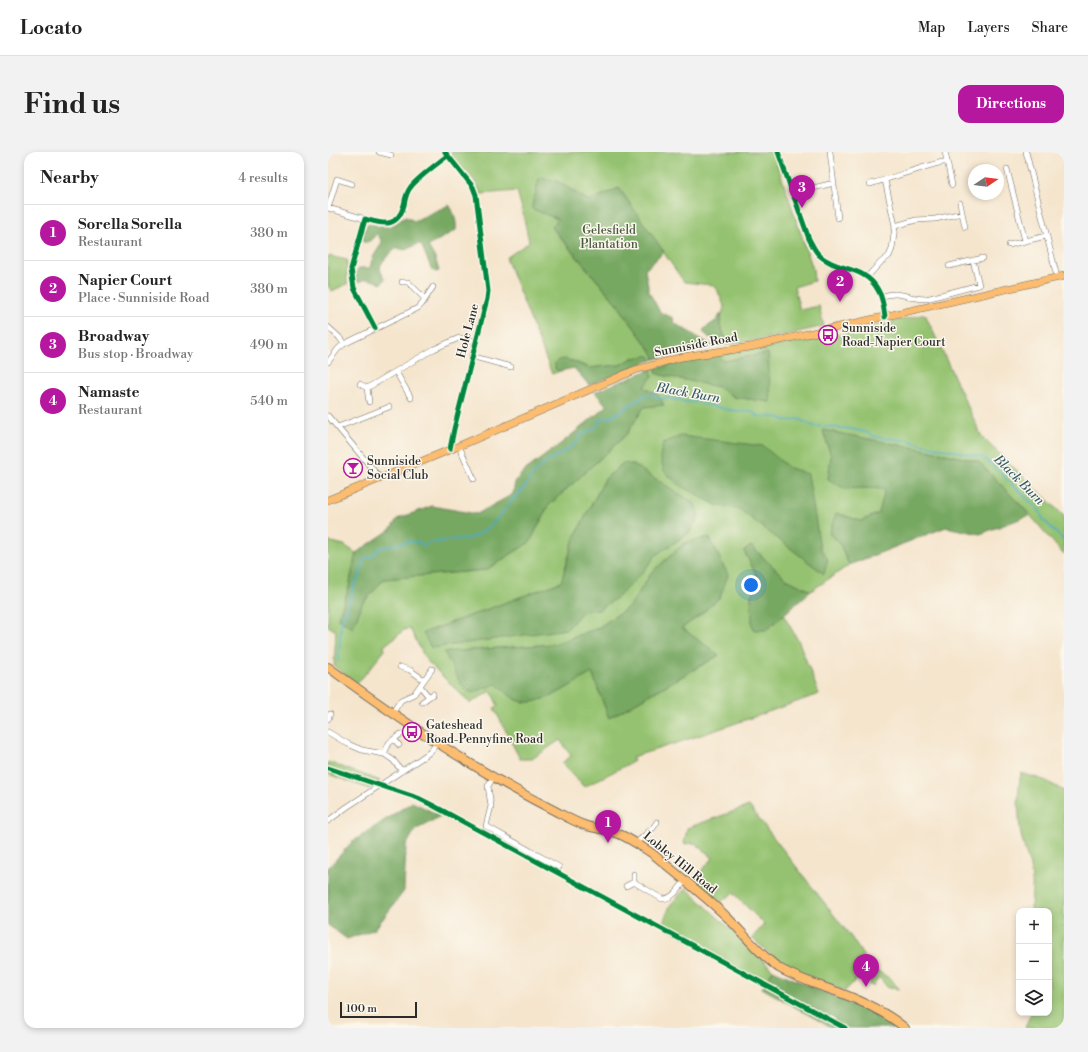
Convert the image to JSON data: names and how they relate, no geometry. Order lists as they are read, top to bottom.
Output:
{
  "streets": {
    "highway": ["Lobley Hill Road"],
    "main road": ["Sunniside Road"],
    "street": ["Hole Lane"]
  },
  "crossings": [
    ["Hole Lane", "Sunniside Road"]
  ],
  "water": ["Black Burn"],
  "parks": ["Gelesfield Plantation"],
  "places": {
    "bus stop": ["Sunniside Road-Napier Court", "Gateshead Road-Pennyfine Road"],
    "bar": ["Sunniside Social Club"]
  },
  "scale_bar": "100 m",
  "north": "right",
  "page": {
    "header": "Locato",
    "nav": ["Map", "Layers", "Share"],
    "buttons": "Directions",
    "title": "Find us",
    "heading": ["Nearby", "4 results"],
    "pins": [
      "3",
      "2",
      "1",
      "4"
    ],
    "list": [
      {
        "mark": "1",
        "name": "Sorella Sorella",
        "note": "Restaurant",
        "value": "380 m"
      },
      {
        "mark": "2",
        "name": "Napier Court",
        "note": "Place · Sunniside Road",
        "value": "380 m"
      },
      {
        "mark": "3",
        "name": "Broadway",
        "note": "Bus stop · Broadway",
        "value": "490 m"
      },
      {
        "mark": "4",
        "name": "Namaste",
        "note": "Restaurant",
        "value": "540 m"
      }
    ],
    "map_buttons": ["+", "−"],
    "scale": "100 m"
  }
}
